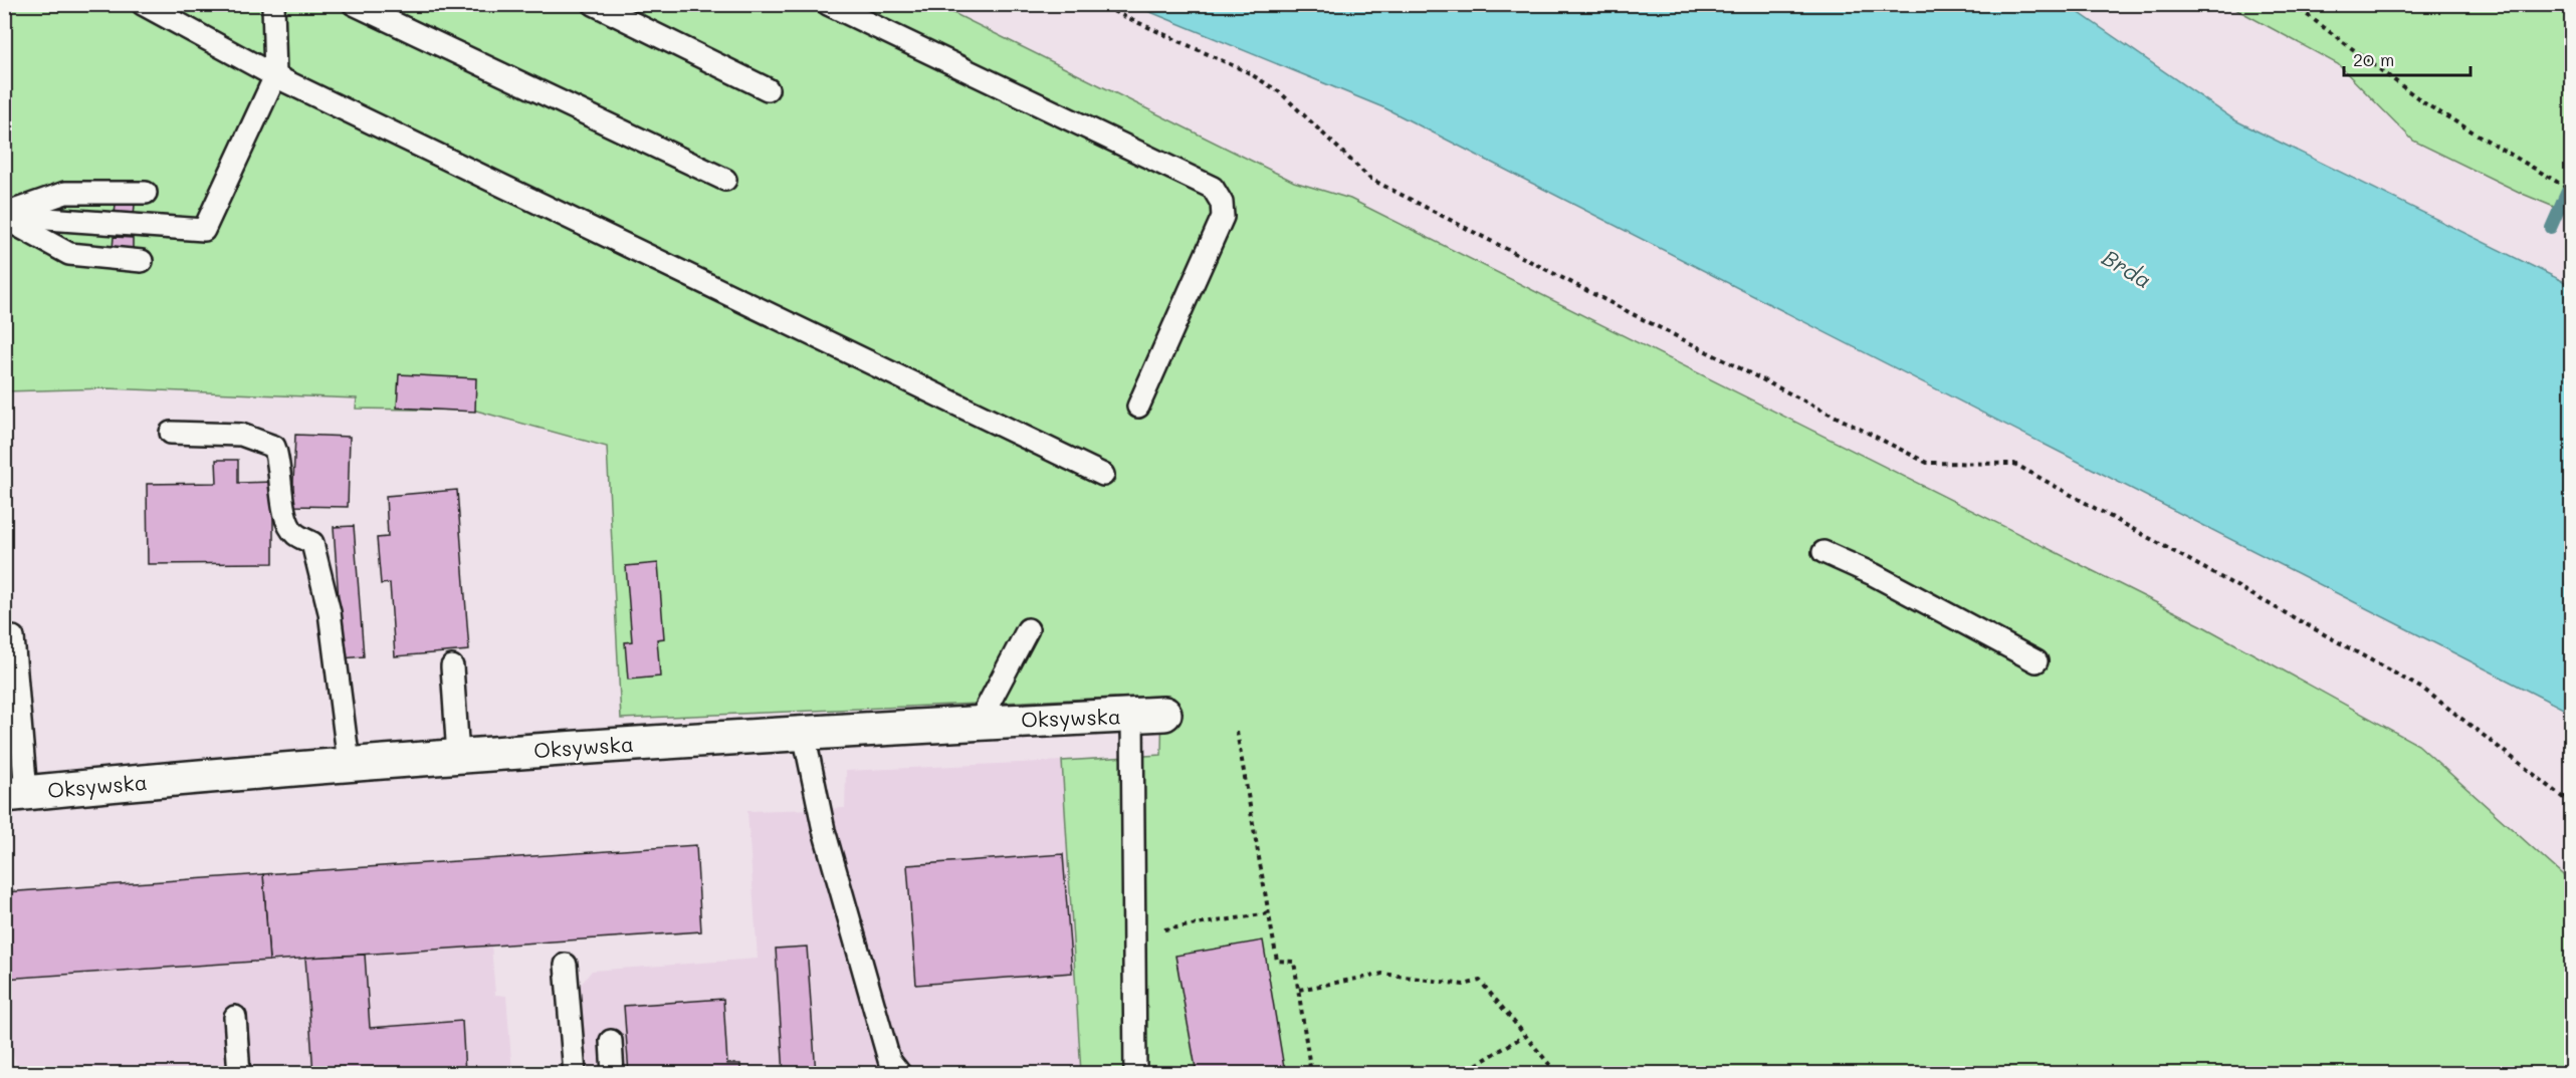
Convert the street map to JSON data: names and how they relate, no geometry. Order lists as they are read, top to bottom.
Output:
{
  "streets": {
    "street": ["Oksywska"]
  },
  "water": ["Brda"],
  "scale_bar": "20 m"
}
